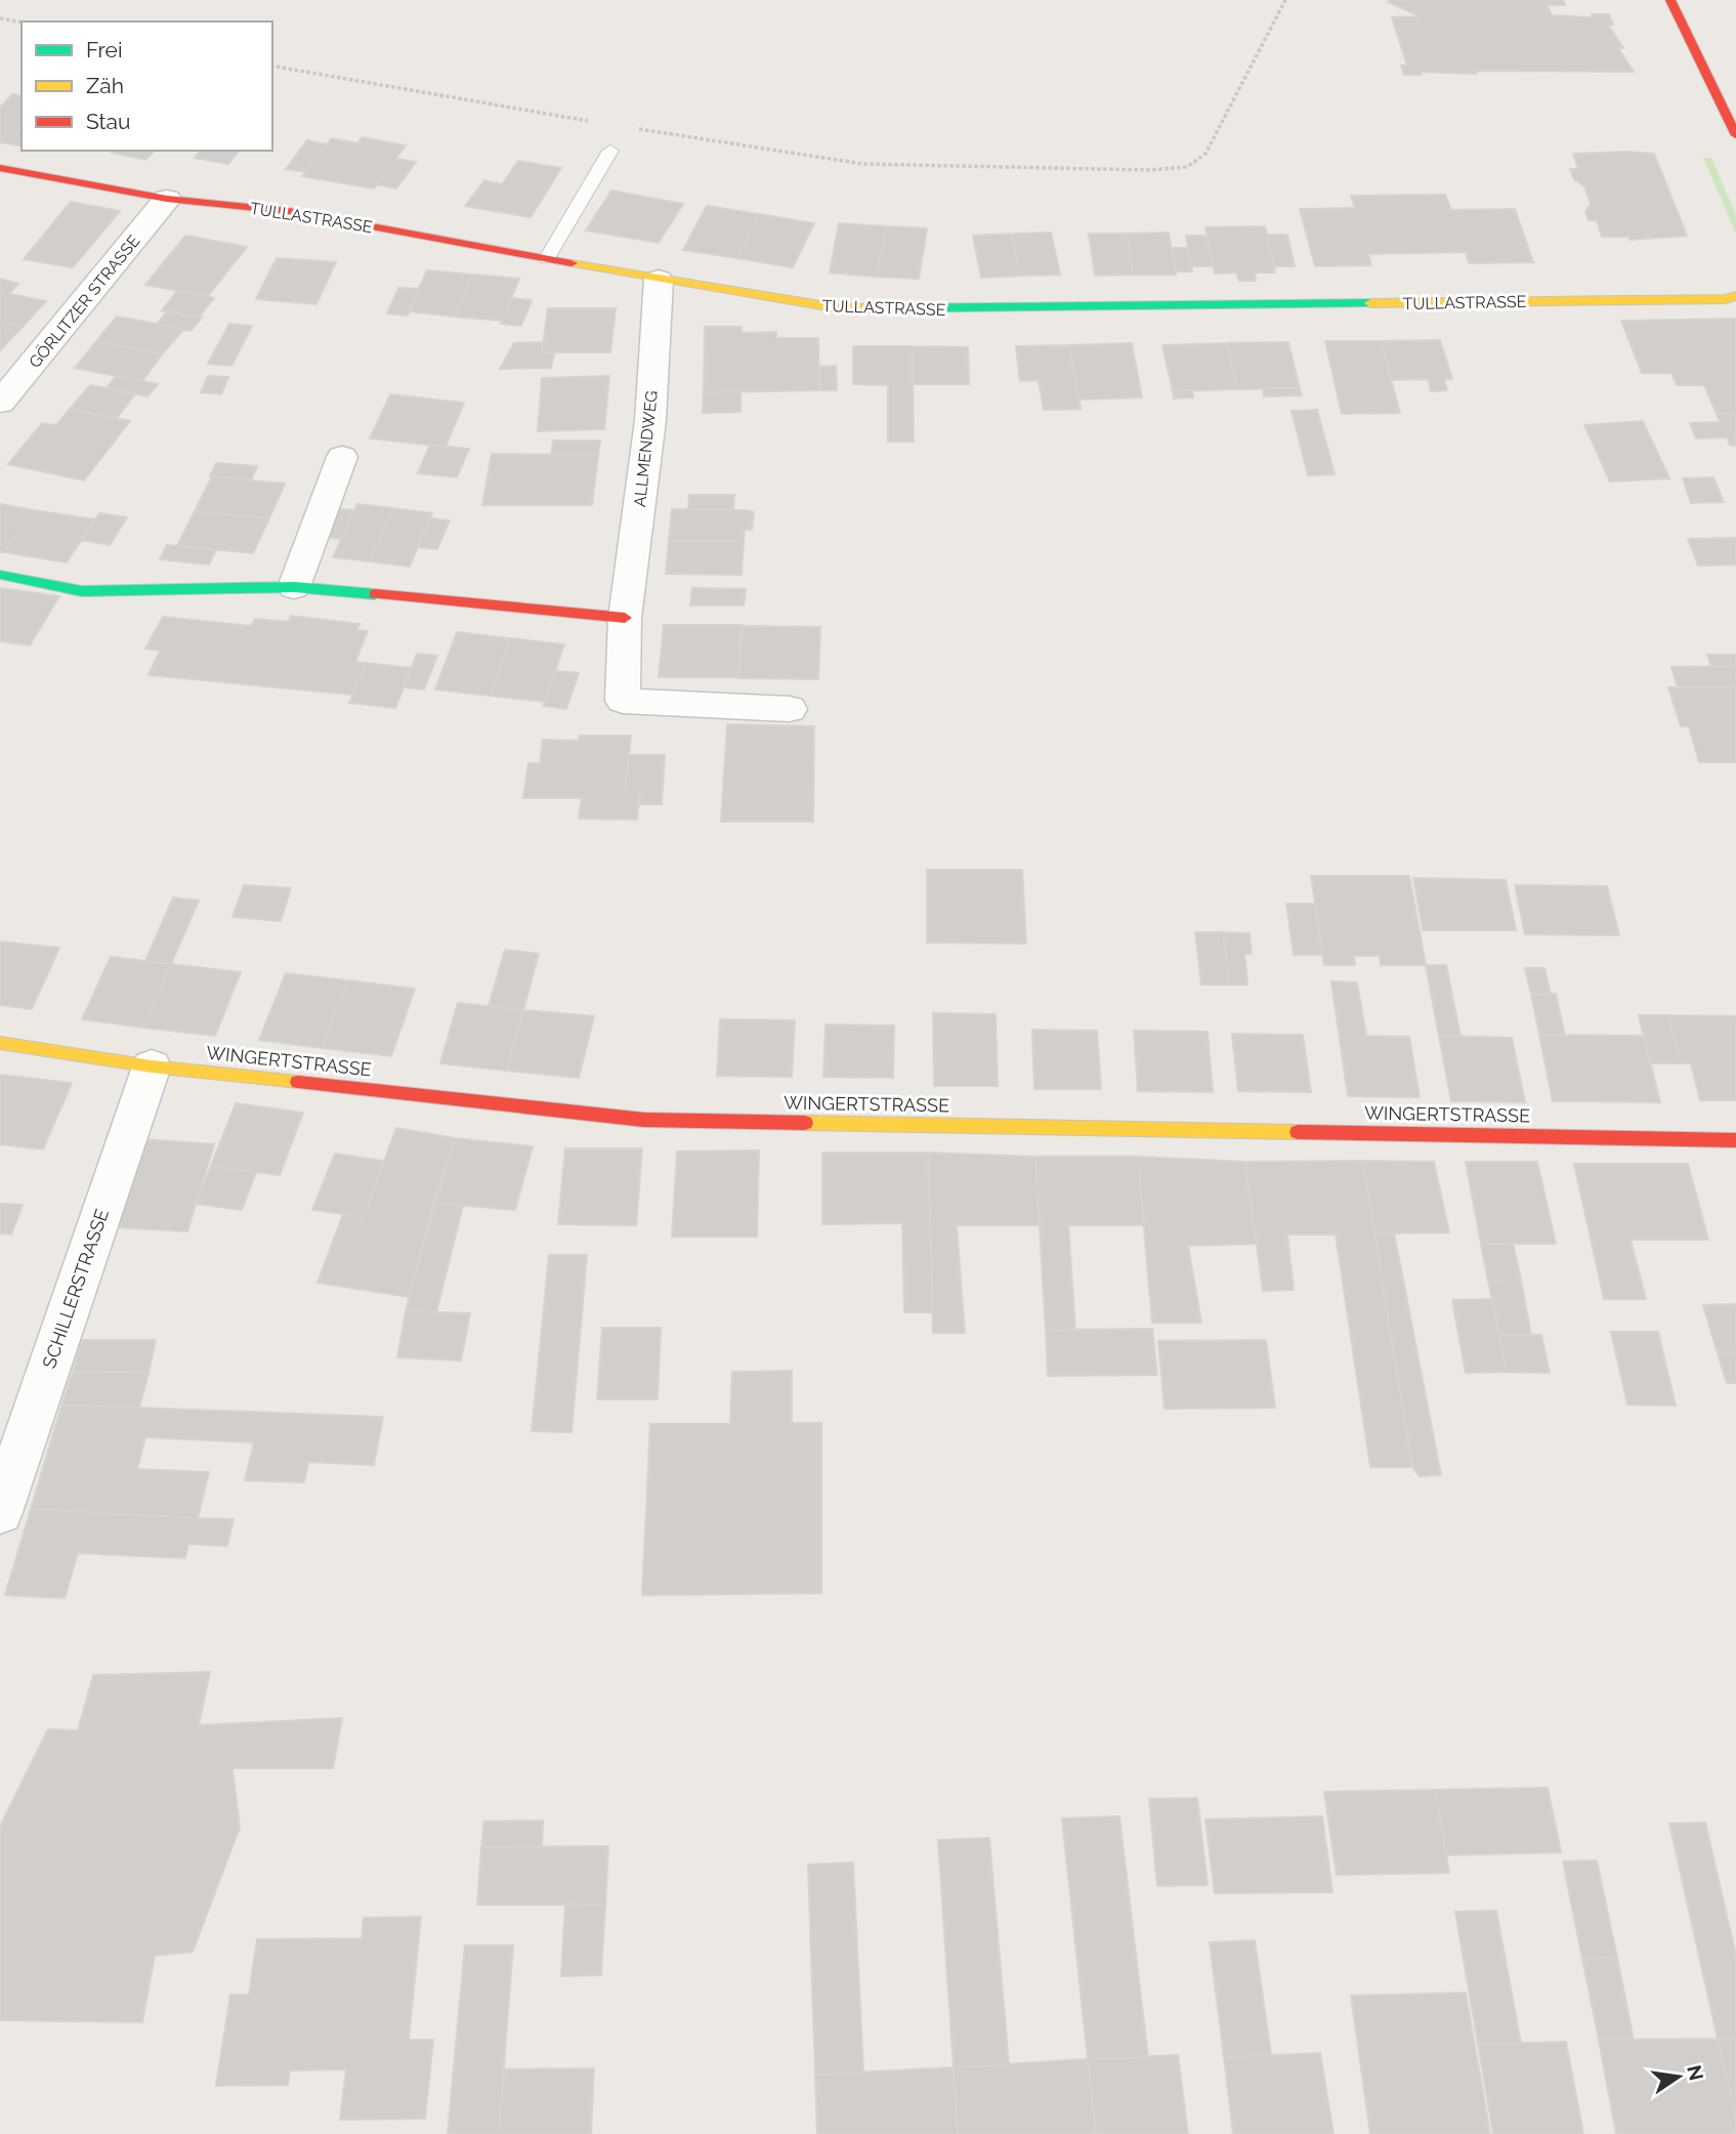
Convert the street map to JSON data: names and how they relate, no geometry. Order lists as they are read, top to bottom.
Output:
{
  "streets": {
    "street": [
      "TULLASTRASSE",
      "GÖRLITZER STRASSE",
      "ALLMENDWEG",
      "WINGERTSTRASSE",
      "SCHILLERSTRASSE"
    ]
  },
  "crossings": [
    ["TULLASTRASSE", "GÖRLITZER STRASSE"],
    ["TULLASTRASSE", "ALLMENDWEG"],
    ["WINGERTSTRASSE", "SCHILLERSTRASSE"]
  ],
  "legend": ["Frei", "Zäh", "Stau"],
  "north": "right"
}
